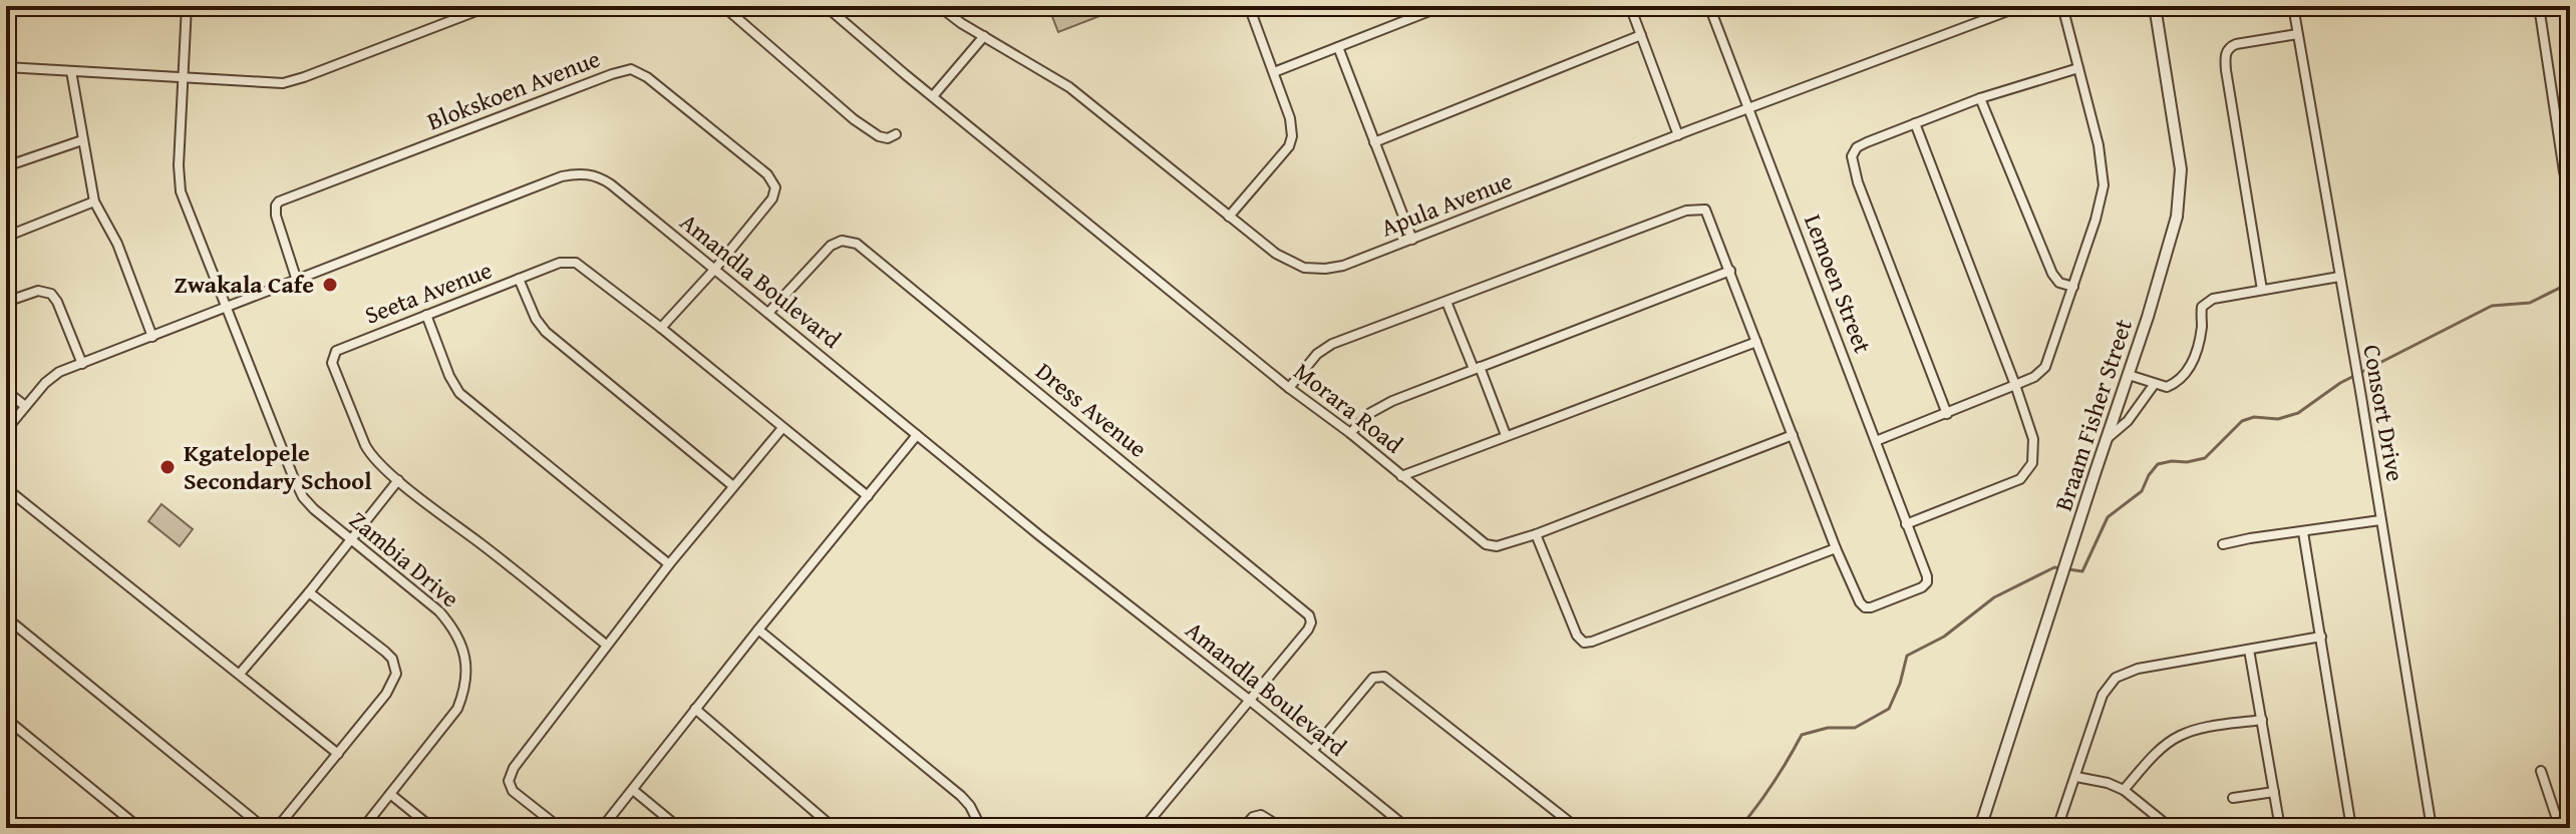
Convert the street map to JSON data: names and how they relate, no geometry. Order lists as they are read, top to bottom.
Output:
{
  "streets": {
    "street": [
      "Blokskoen Avenue",
      "Apula Avenue",
      "Amandla Boulevard",
      "Lemoen Street",
      "Seeta Avenue",
      "Morara Road",
      "Dress Avenue",
      "Consort Drive",
      "Braam Fisher Street",
      "Zambia Drive"
    ]
  },
  "crossings": [
    ["Blokskoen Avenue", "Amandla Boulevard"],
    ["Blokskoen Avenue", "Seeta Avenue"],
    ["Apula Avenue", "Lemoen Street"],
    ["Amandla Boulevard", "Dress Avenue"],
    ["Amandla Boulevard", "Zambia Drive"]
  ],
  "places": ["Zwakala Cafe", "Kgatelopele Secondary School"]
}
